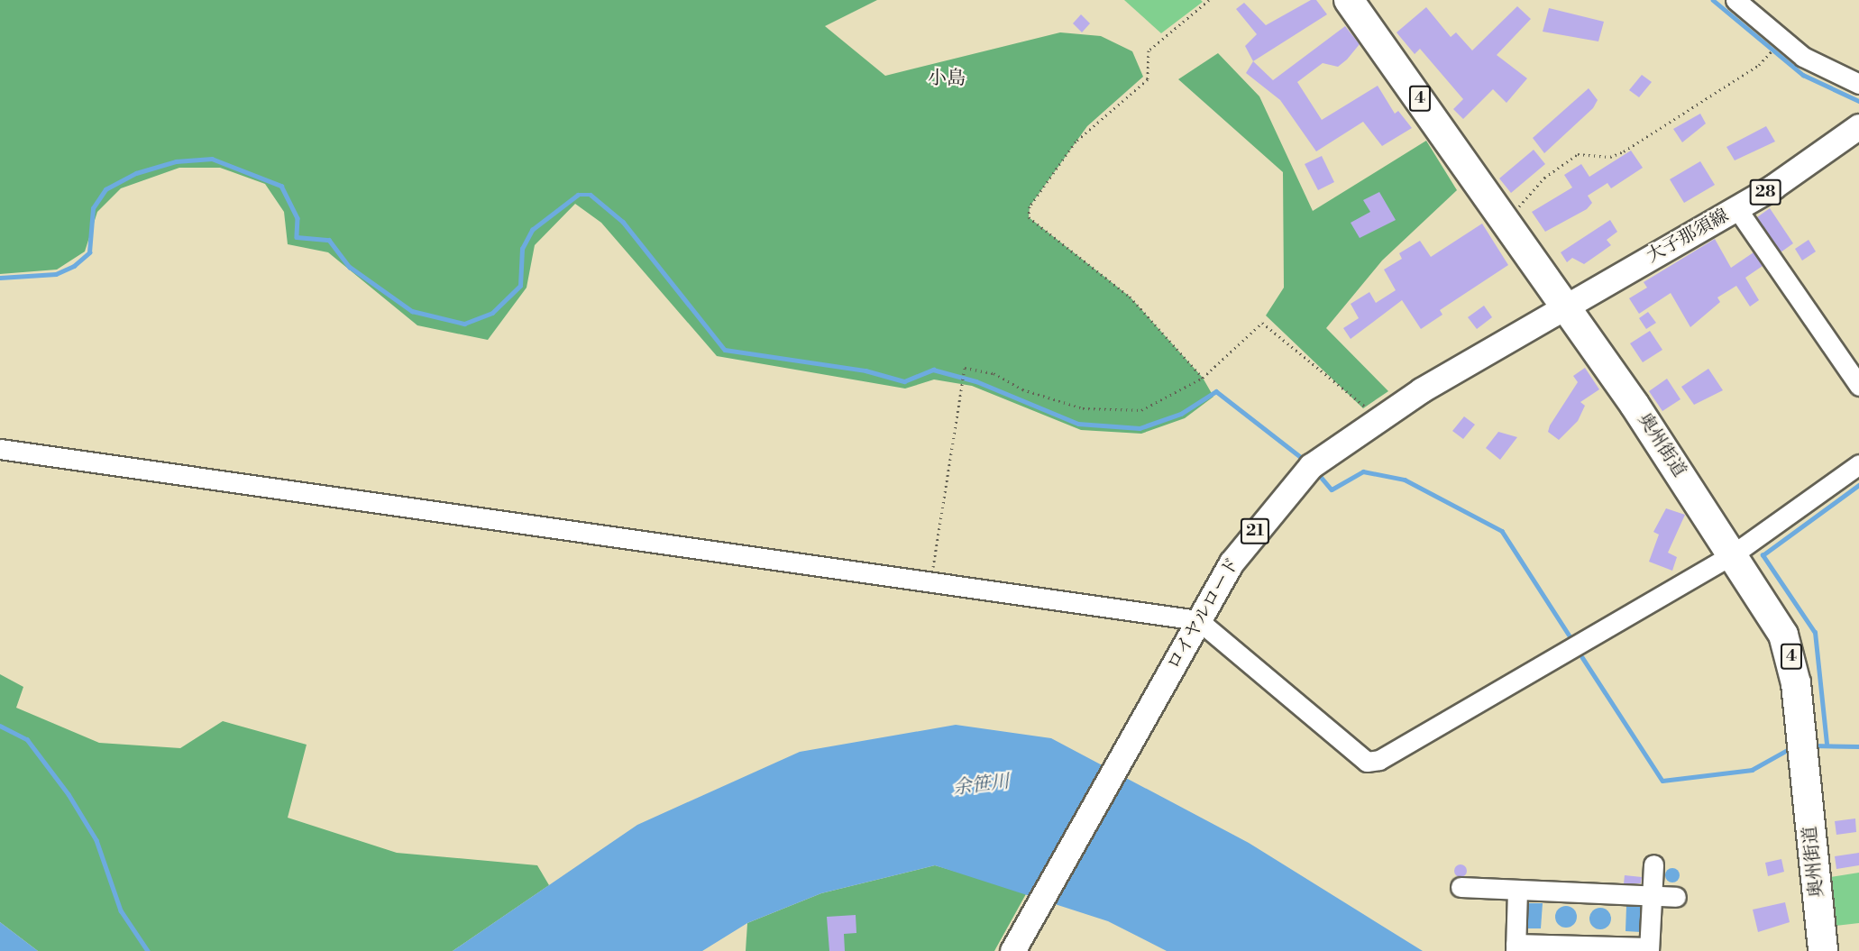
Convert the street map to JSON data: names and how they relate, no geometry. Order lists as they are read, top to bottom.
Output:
{
  "streets": {
    "highway": ["4", "奥州街道"],
    "main road": [
      "28",
      "大子那須線",
      "21",
      "ロイヤルロード"
    ]
  },
  "crossings": [
    ["大子那須線", "奥州街道"],
    ["大子那須線", "ロイヤルロード"],
    ["奥州街道", "ロイヤルロード"]
  ],
  "districts": ["小島"],
  "water": ["余笹川"]
}
